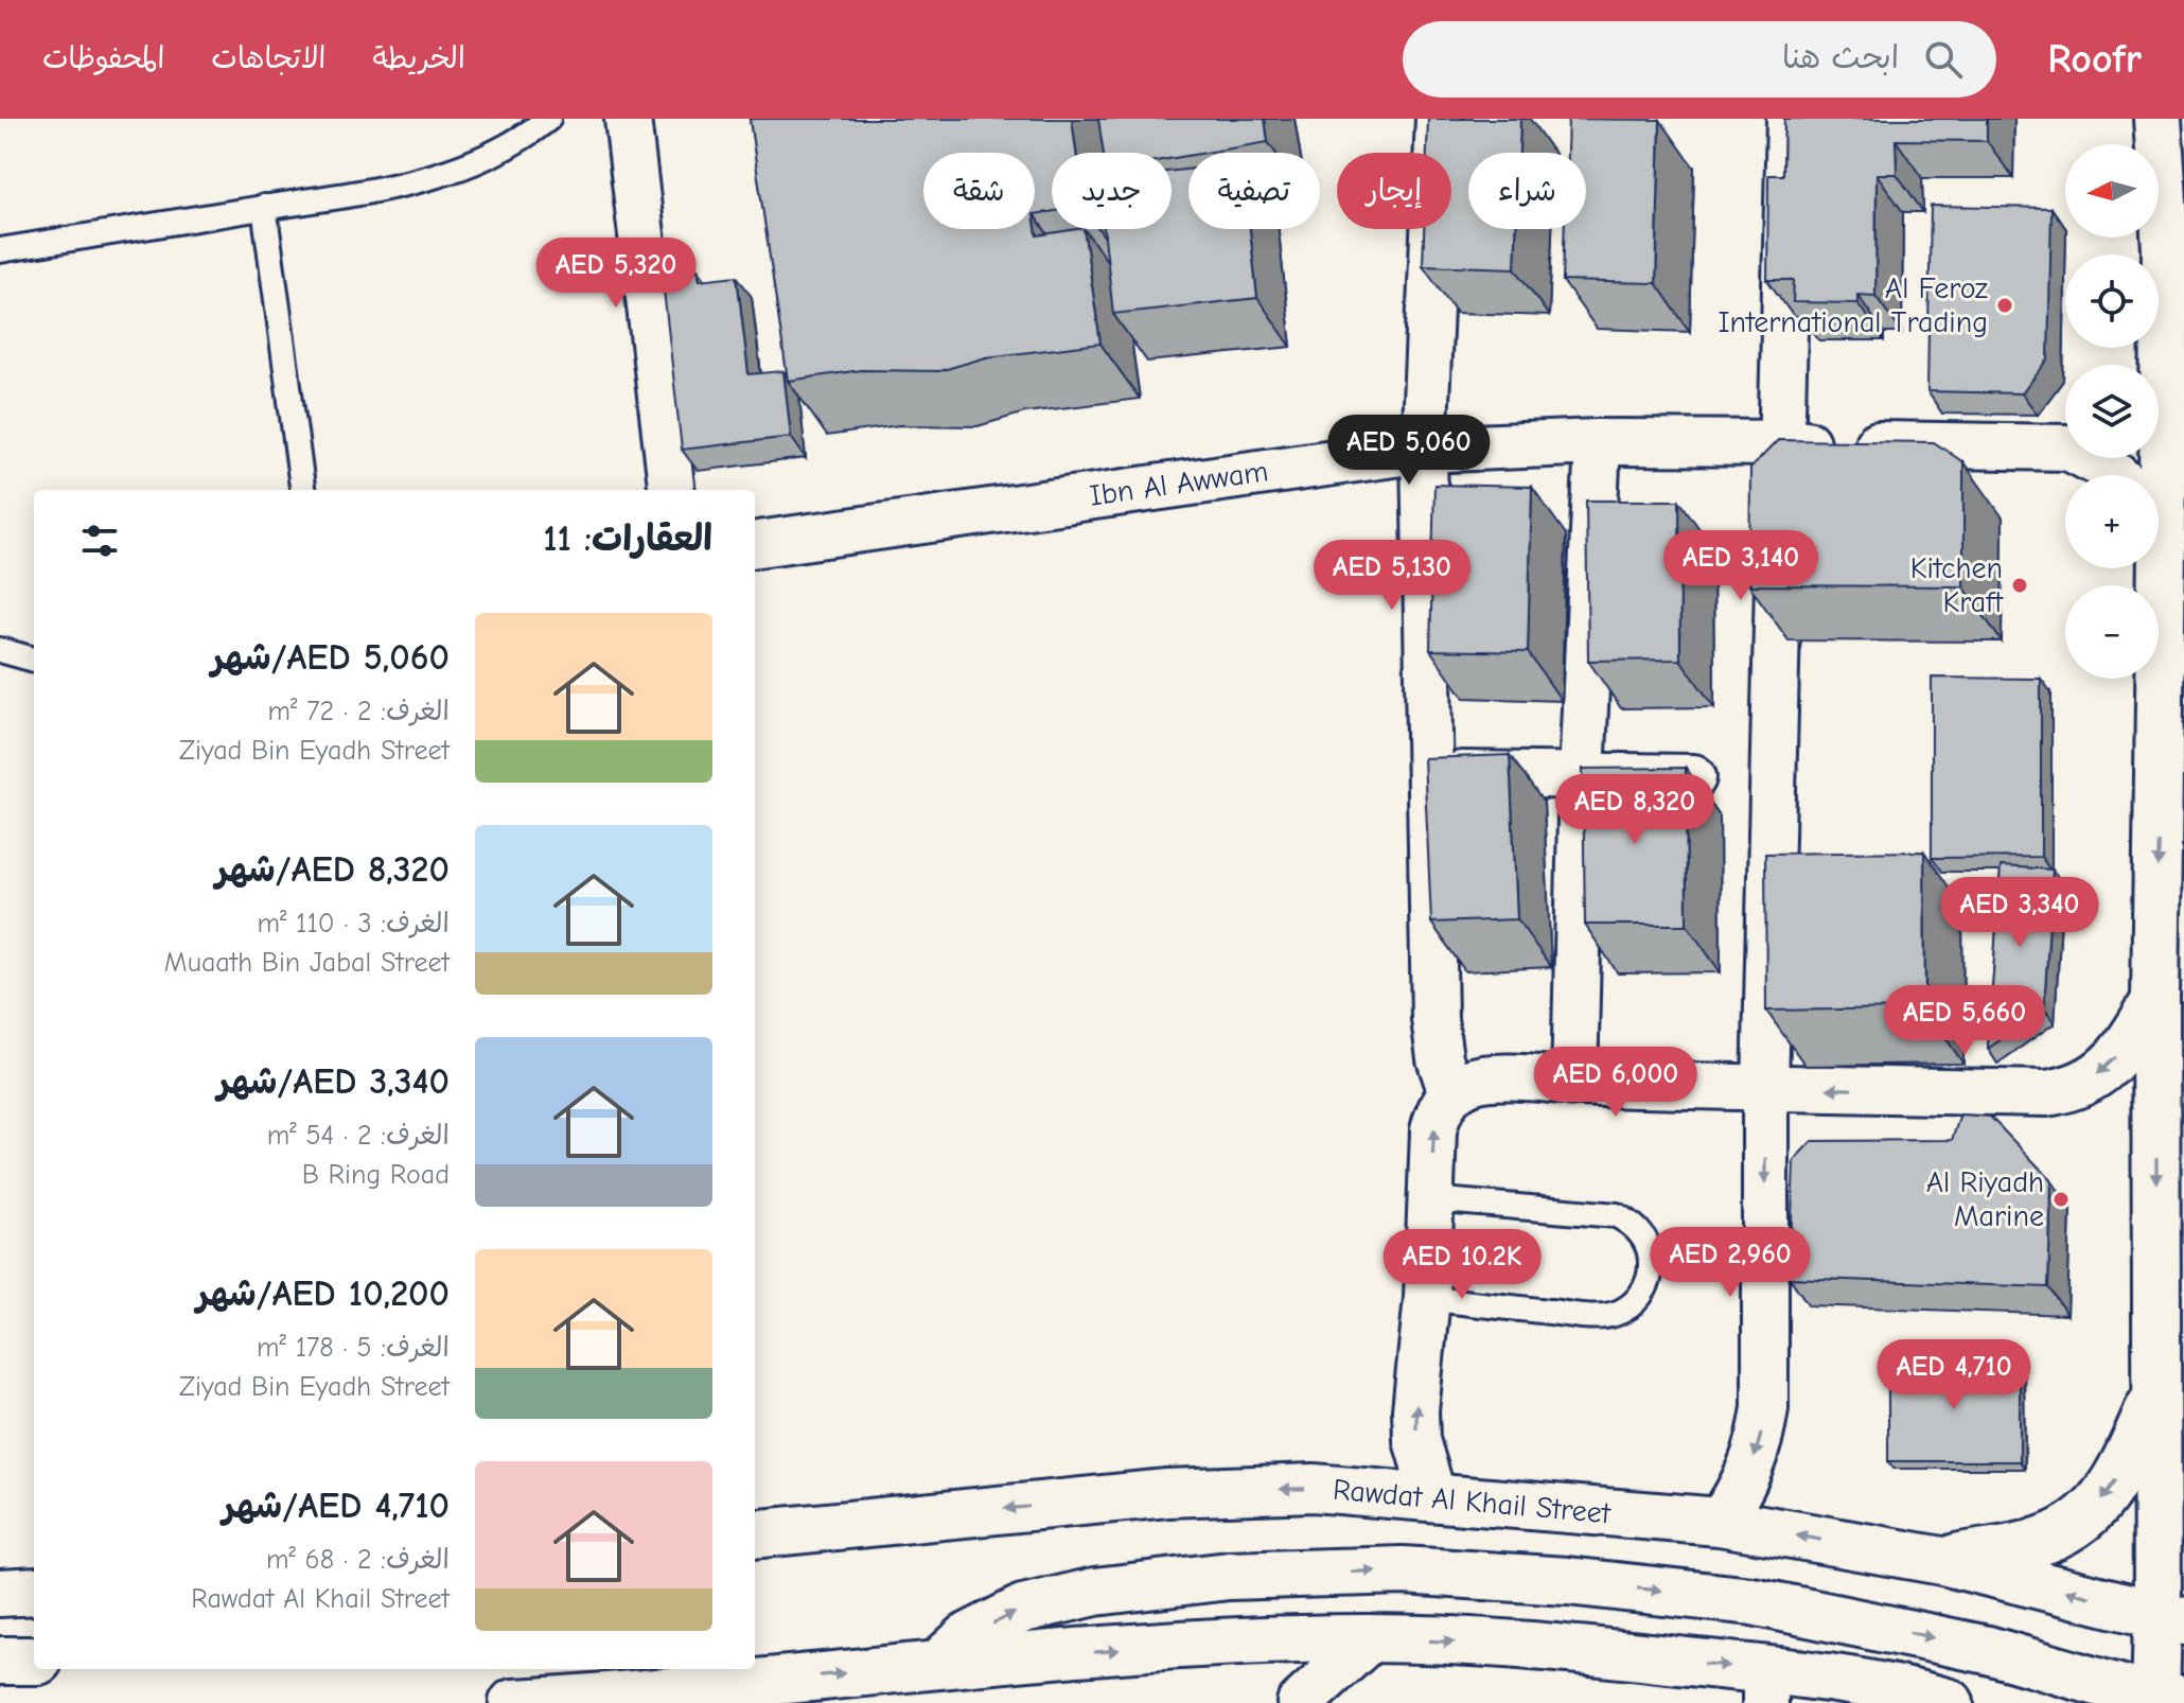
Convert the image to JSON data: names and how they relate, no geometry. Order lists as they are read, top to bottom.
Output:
{
  "streets": {
    "main road": ["Rawdat Al Khail Street"],
    "street": ["Ibn Al Awwam"]
  },
  "places": ["Al Feroz International Trading", "Kitchen Kraft", "Al Riyadh Marine"],
  "north": "left",
  "page": {
    "header": "Roofr",
    "search": "ابحث هنا",
    "nav": ["الخريطة", "الاتجاهات", "المحفوظات"],
    "map_buttons": ["+", "−"],
    "chip": [
      "شراء",
      "إيجار",
      "تصفية",
      "جديد",
      "شقة"
    ],
    "price": [
      "AED 5,320",
      "AED 5,060",
      "AED 3,140",
      "AED 5,130",
      "AED 8,320",
      "AED 3,340",
      "AED 5,660",
      "AED 6,000",
      "AED 2,960",
      "AED 10.2K",
      "AED 4,710"
    ],
    "heading": "العقارات: 11",
    "list": [
      {
        "name": "AED 5,060/شهر",
        "note": "الغرف: 2 · 72 m² · Ziyad Bin Eyadh Street"
      },
      {
        "name": "AED 8,320/شهر",
        "note": "الغرف: 3 · 110 m² · Muaath Bin Jabal Street"
      },
      {
        "name": "AED 3,340/شهر",
        "note": "الغرف: 2 · 54 m² · B Ring Road"
      },
      {
        "name": "AED 10,200/شهر",
        "note": "الغرف: 5 · 178 m² · Ziyad Bin Eyadh Street"
      },
      {
        "name": "AED 4,710/شهر",
        "note": "الغرف: 2 · 68 m² · Rawdat Al Khail Street"
      }
    ]
  }
}
